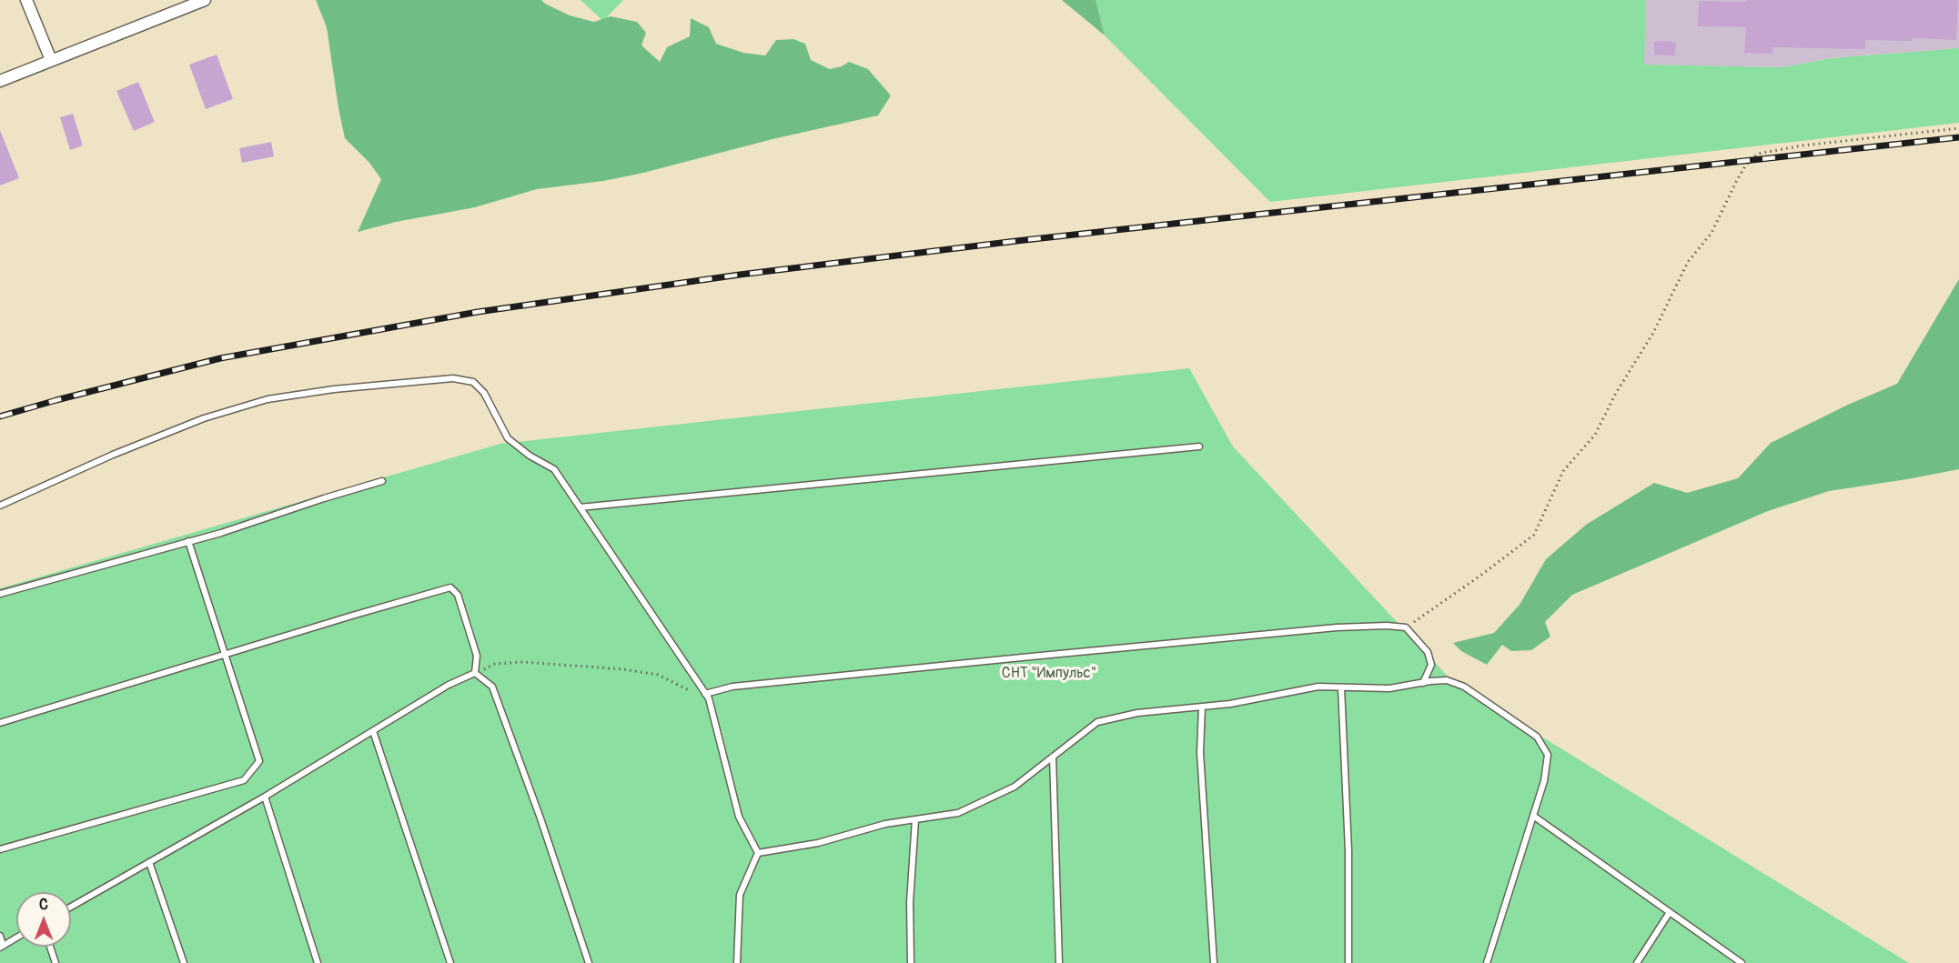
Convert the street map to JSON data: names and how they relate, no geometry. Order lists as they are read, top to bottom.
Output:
{
  "parks": ["СНТ \"Импульс\""],
  "north": "top"
}
